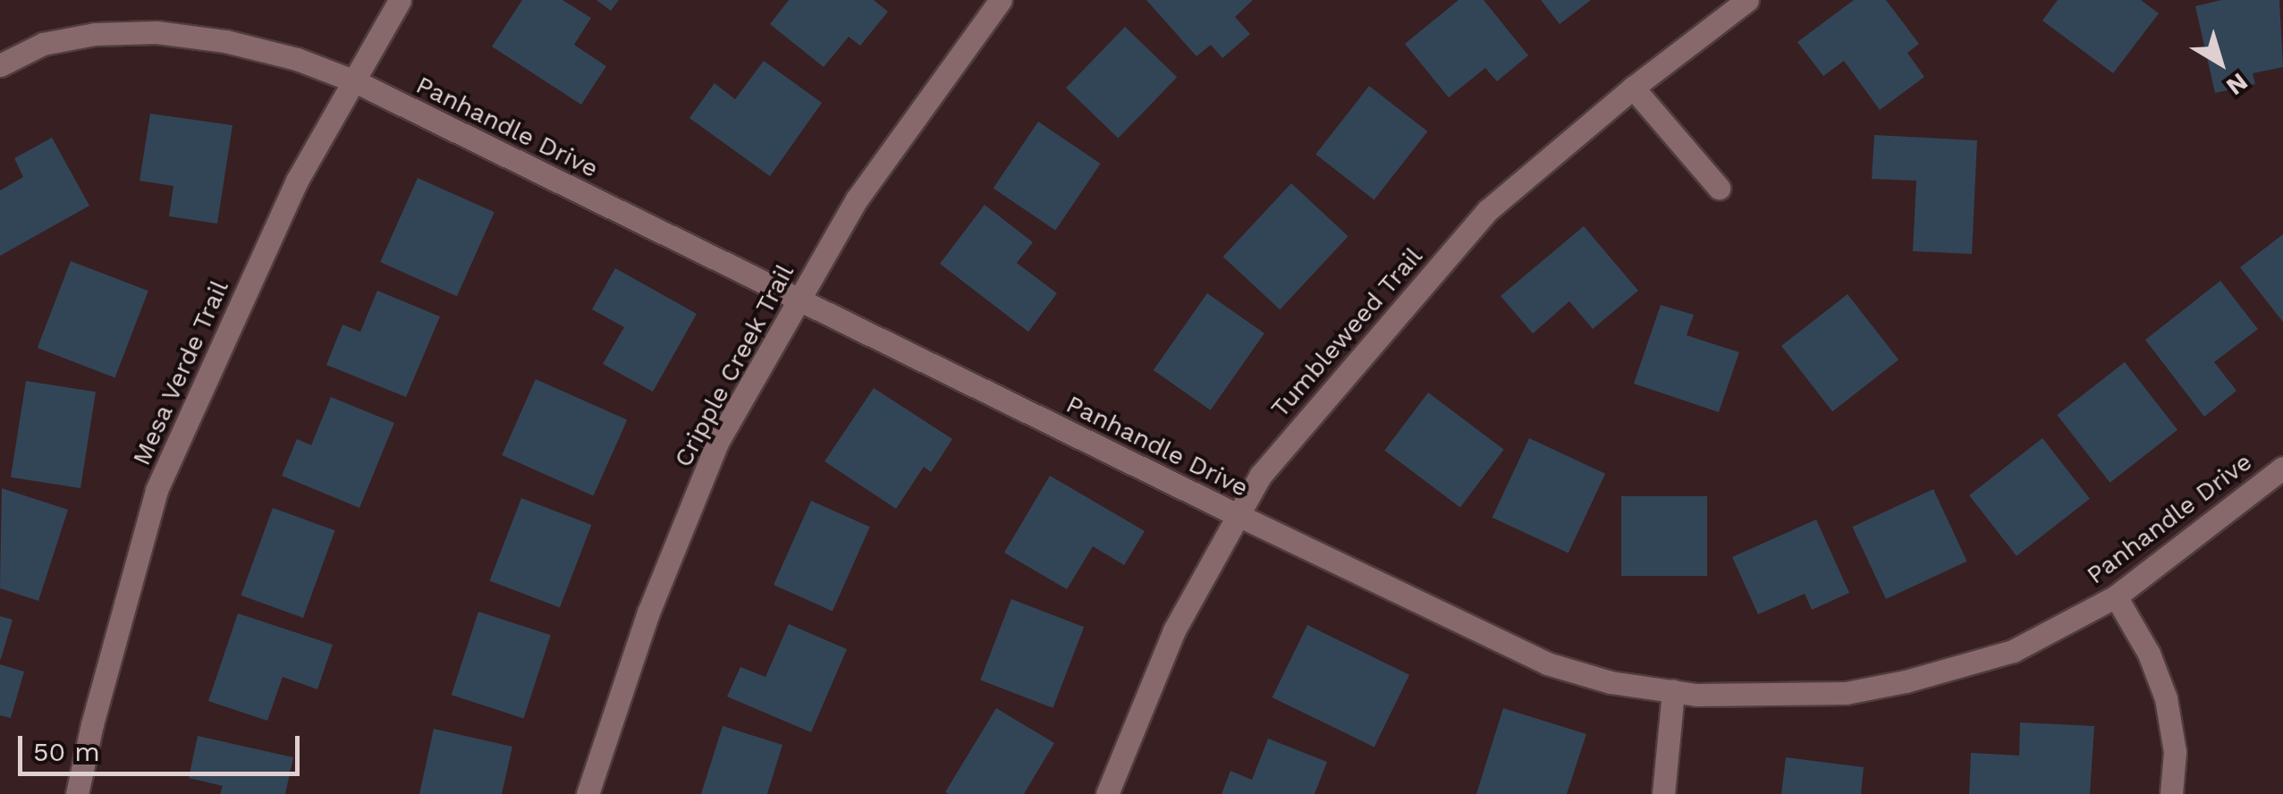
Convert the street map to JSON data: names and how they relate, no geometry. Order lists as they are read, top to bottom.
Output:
{
  "streets": {
    "street": [
      "Panhandle Drive",
      "Tumbleweed Trail",
      "Cripple Creek Trail",
      "Mesa Verde Trail"
    ]
  },
  "crossings": [
    ["Panhandle Drive", "Tumbleweed Trail"],
    ["Panhandle Drive", "Cripple Creek Trail"],
    ["Panhandle Drive", "Mesa Verde Trail"]
  ],
  "scale_bar": "50 m",
  "north": "bottom right"
}
